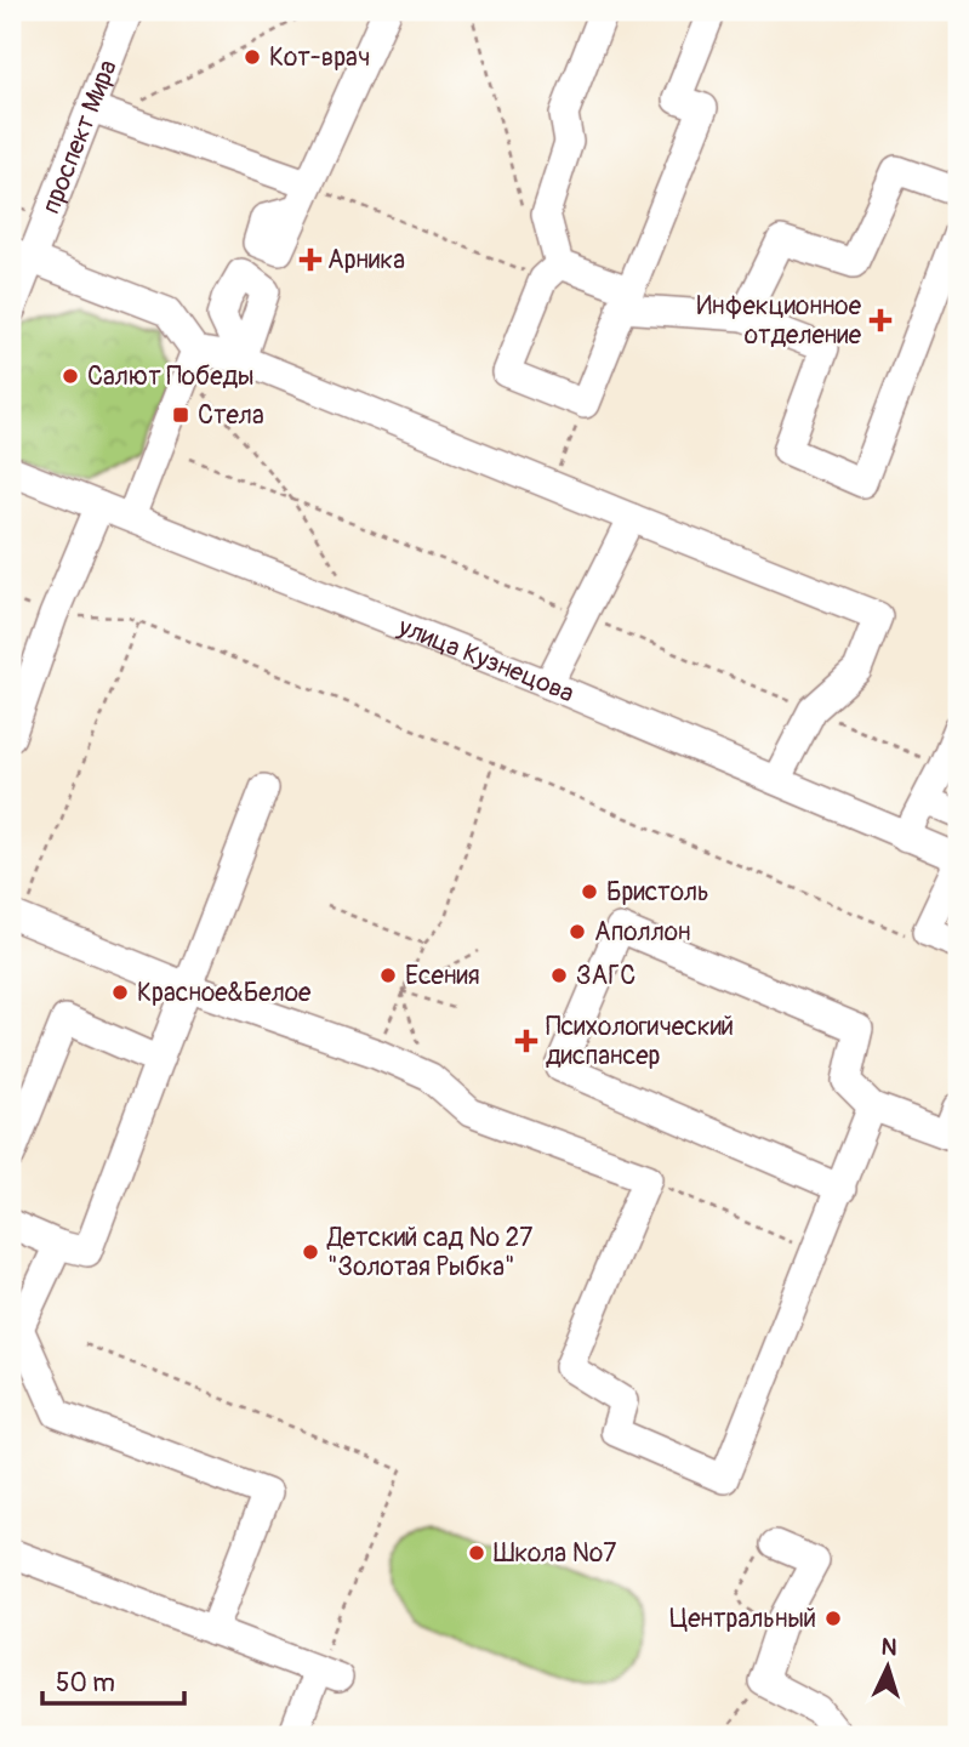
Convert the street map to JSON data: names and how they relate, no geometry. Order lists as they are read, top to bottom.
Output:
{
  "streets": {
    "street": ["проспект Мира", "улица Кузнецова"]
  },
  "places": {
    "other": [
      "Кот-врач",
      "Салют Победы",
      "Бристоль",
      "Аполлон",
      "Есения",
      "ЗАГС",
      "Красное&Белое",
      "Детский сад № 27 \"Золотая Рыбка\"",
      "Школа №7",
      "Центральный"
    ],
    "health": ["Арника", "Инфекционное отделение", "Психологический диспансер"],
    "transit": ["Стела"]
  },
  "scale_bar": "50 m",
  "north": "top"
}
